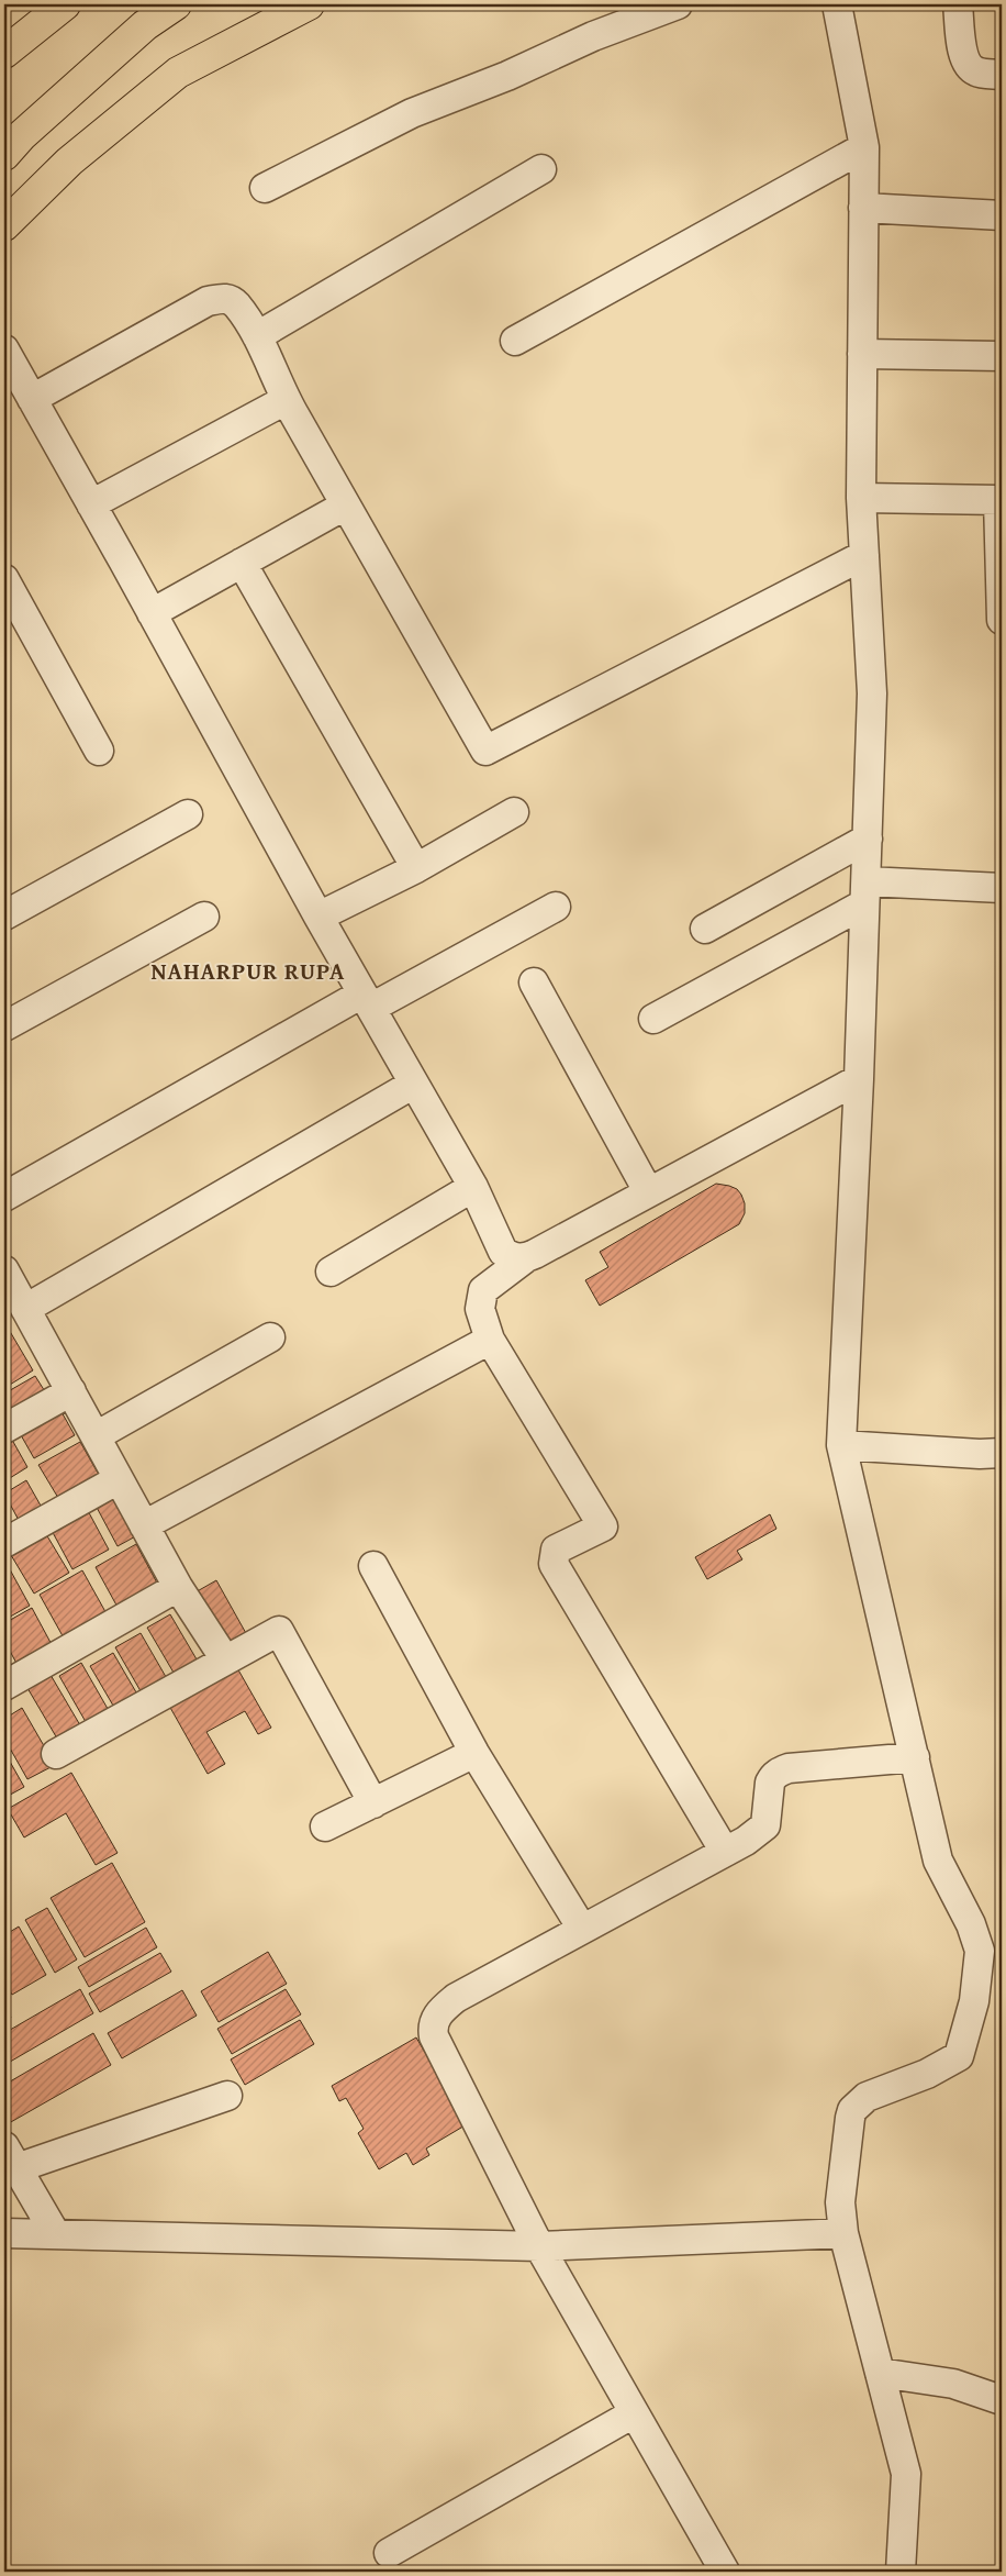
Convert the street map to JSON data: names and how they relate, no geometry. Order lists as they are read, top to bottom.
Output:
{
  "districts": ["NAHARPUR RUPA"]
}
